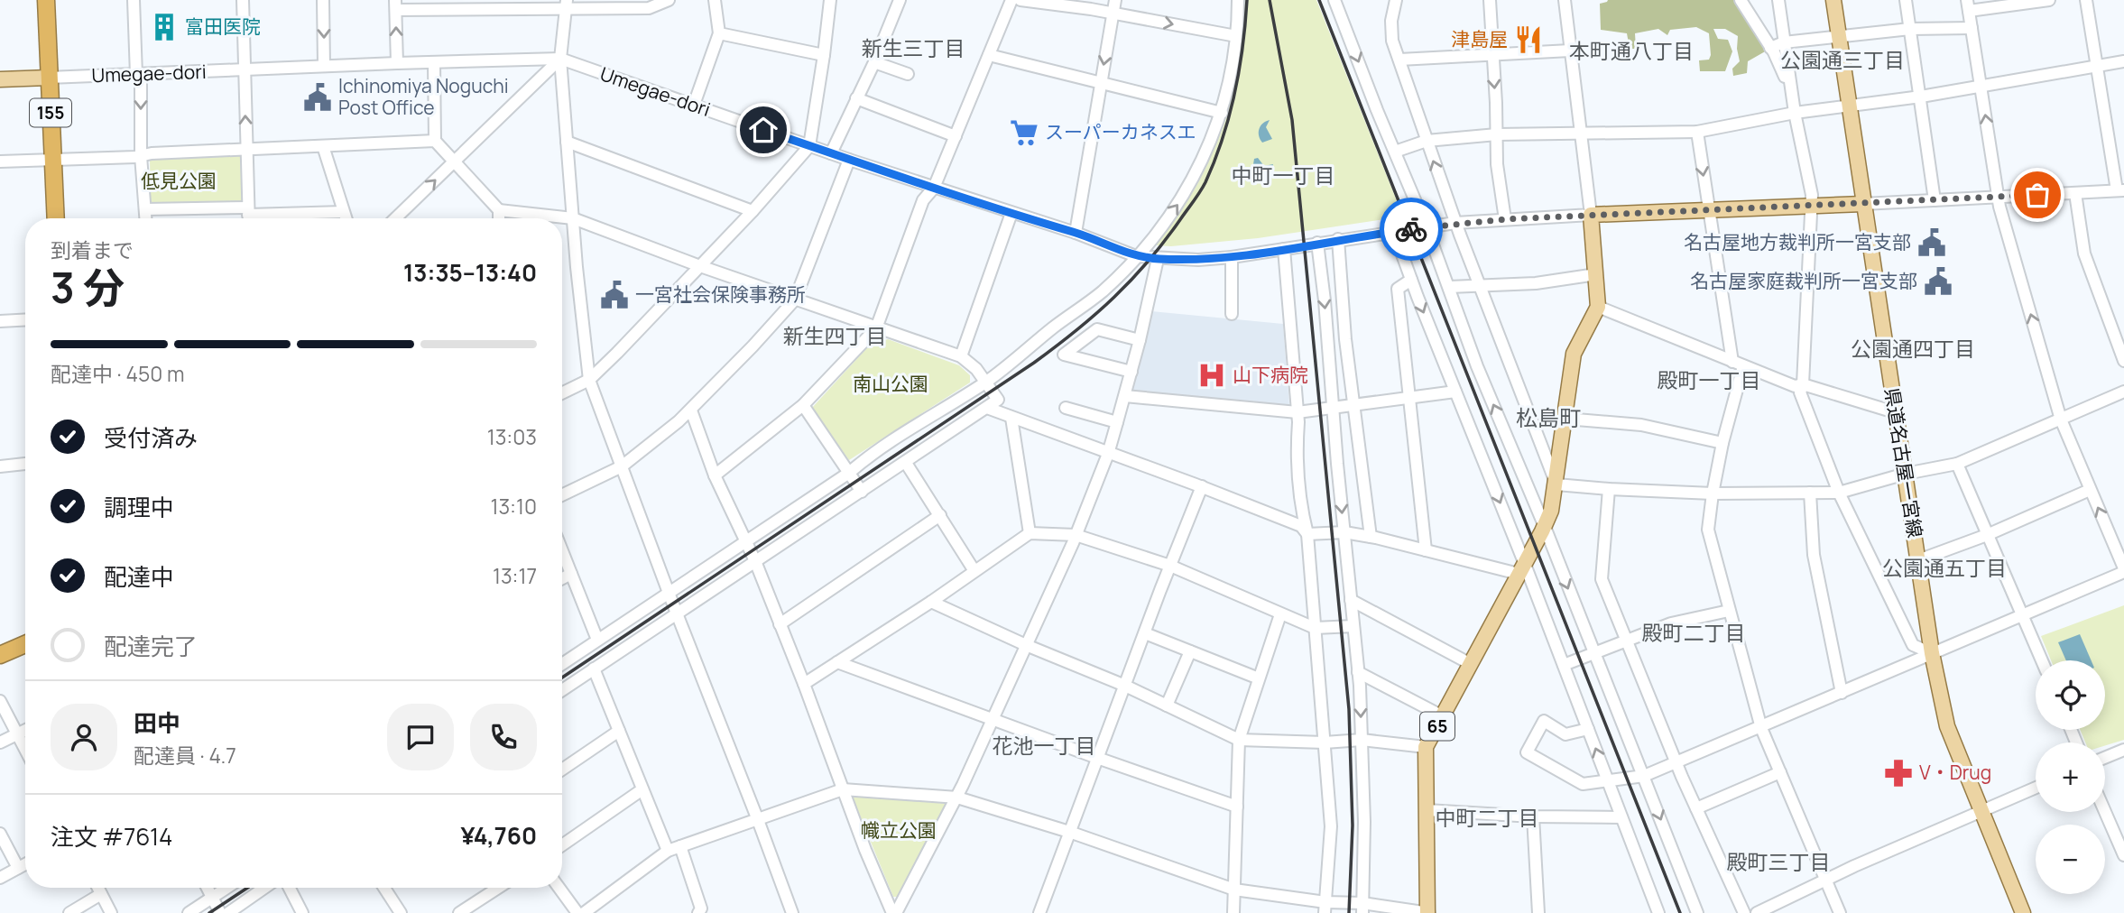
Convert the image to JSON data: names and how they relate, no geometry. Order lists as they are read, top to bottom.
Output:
{
  "streets": {
    "highway": ["155"],
    "main road": ["県道名古屋一宮線", "65"],
    "street": ["Umegae-dori"]
  },
  "crossings": [
    ["Umegae-dori", "155"]
  ],
  "districts": [
    "新生三丁目",
    "本町通八丁目",
    "公園通三丁目",
    "中町一丁目",
    "新生四丁目",
    "公園通四丁目",
    "殿町一丁目",
    "松島町",
    "公園通五丁目",
    "殿町二丁目",
    "花池一丁目",
    "中町二丁目",
    "殿町三丁目"
  ],
  "parks": ["低見公園", "南山公園", "幟立公園"],
  "places": {
    "building": ["富田医院"],
    "restaurant": ["津島屋"],
    "public building": [
      "Ichinomiya Noguchi Post Office",
      "名古屋地方裁判所一宮支部",
      "名古屋家庭裁判所一宮支部",
      "一宮社会保険事務所"
    ],
    "supermarket": ["スーパーカネスエ"],
    "hospital": ["山下病院"],
    "pharmacy": ["V・Drug"]
  },
  "page": {
    "heading": ["3 分", "到着まで", "13:35–13:40"],
    "panel": [
      "田中",
      "配達員 · 4.7",
      "注文 #7614",
      "¥4,760"
    ],
    "bar": "配達中 · 450 m",
    "list": [
      ["受付済み", "13:03"],
      ["調理中", "13:10"],
      ["配達中", "13:17"],
      "配達完了"
    ],
    "map_buttons": ["+", "−"]
  }
}
